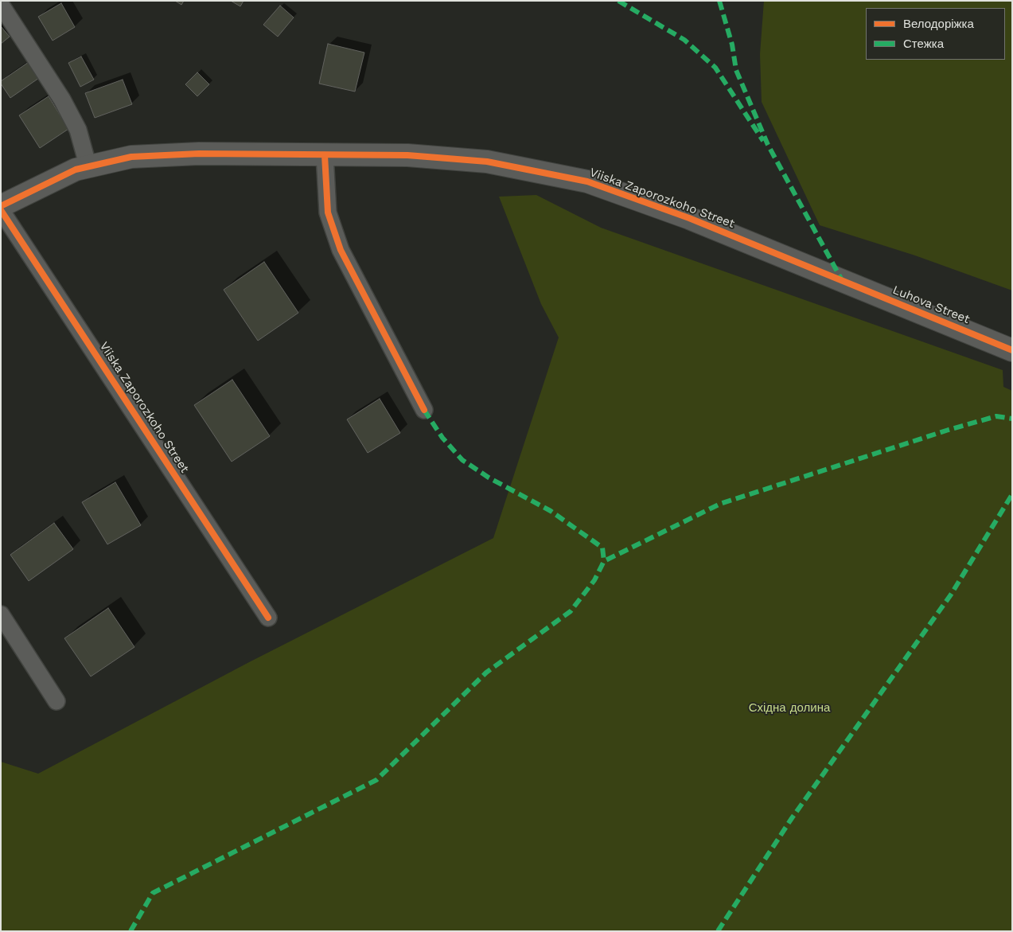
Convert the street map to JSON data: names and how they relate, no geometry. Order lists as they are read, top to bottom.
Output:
{
  "streets": {
    "street": ["Viiska Zaporozkoho Street", "Luhova Street"]
  },
  "crossings": [
    ["Viiska Zaporozkoho Street", "Luhova Street"]
  ],
  "parks": ["Східна долина"],
  "legend": ["Велодоріжка", "Стежка"]
}
